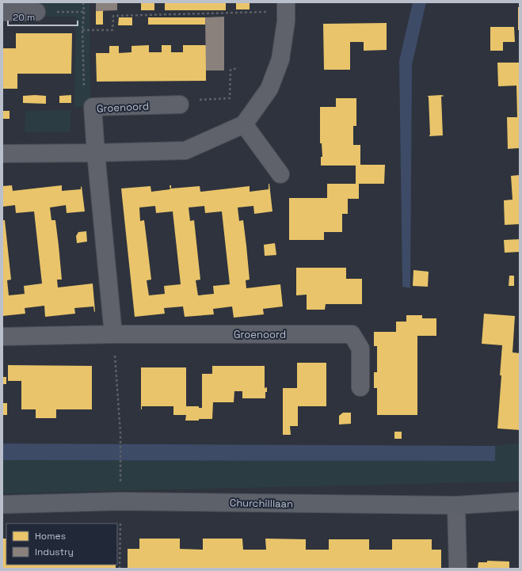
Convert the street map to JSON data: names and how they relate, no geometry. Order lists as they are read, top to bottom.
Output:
{
  "streets": {
    "street": ["Groenoord", "Churchilllaan"]
  },
  "legend": ["Homes", "Industry"],
  "scale_bar": "20 m"
}
